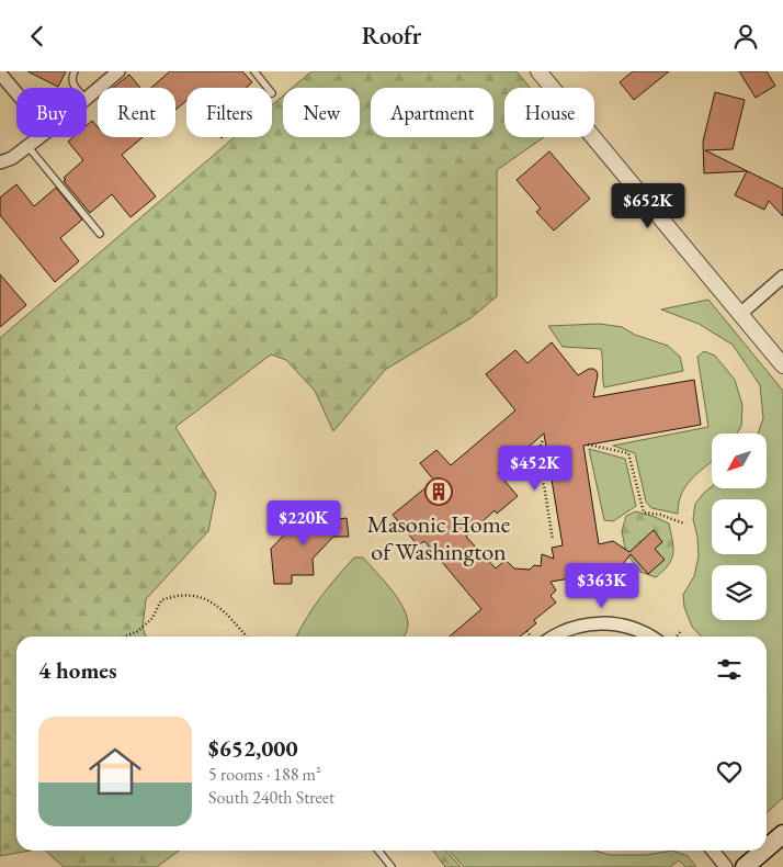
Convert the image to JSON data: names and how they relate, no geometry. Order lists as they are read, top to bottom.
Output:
{
  "places": {
    "building": ["Masonic Home of Washington"]
  },
  "north": "bottom left",
  "page": {
    "header": "Roofr",
    "chip": [
      "Buy",
      "Rent",
      "Filters",
      "New",
      "Apartment",
      "House"
    ],
    "price": [
      "$652K",
      "$452K",
      "$220K",
      "$363K"
    ],
    "heading": "4 homes",
    "list": [
      {
        "name": "$652,000",
        "note": "5 rooms · 188 m² · South 240th Street"
      }
    ]
  }
}
